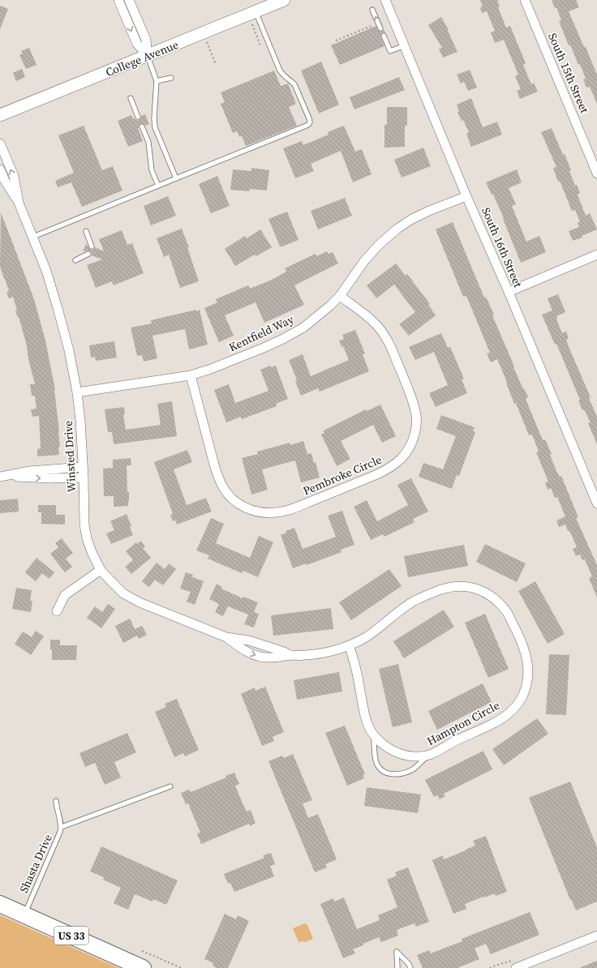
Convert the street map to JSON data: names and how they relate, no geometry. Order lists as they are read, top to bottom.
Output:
{
  "streets": {
    "highway": ["US 33"],
    "main road": ["College Avenue"],
    "street": [
      "South 15th Street",
      "South 16th Street",
      "Kentfield Way",
      "Winsted Drive",
      "Pembroke Circle",
      "Hampton Circle"
    ],
    "lane": ["Shasta Drive"]
  },
  "crossings": [
    ["South 16th Street", "Kentfield Way"],
    ["Kentfield Way", "Winsted Drive"],
    ["Kentfield Way", "Pembroke Circle"],
    ["Winsted Drive", "Hampton Circle"],
    ["Shasta Drive", "US 33"]
  ]
}
